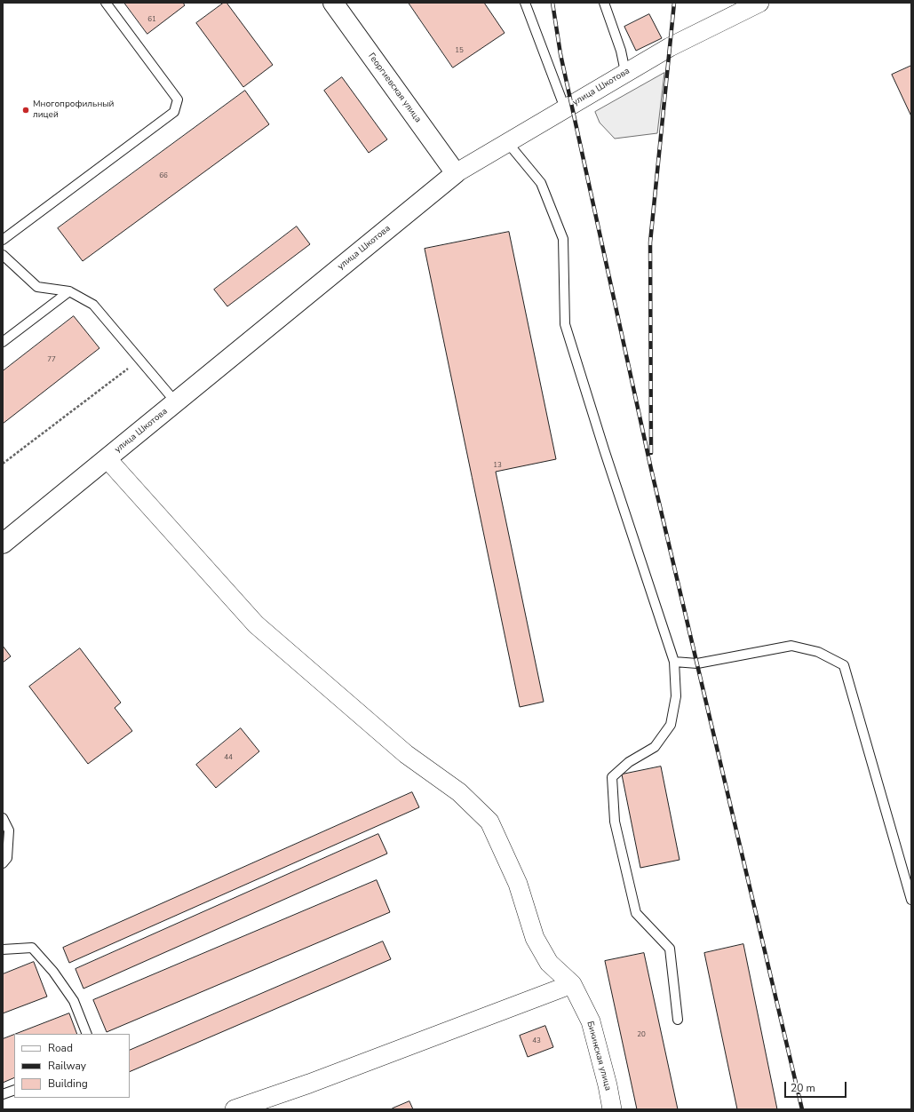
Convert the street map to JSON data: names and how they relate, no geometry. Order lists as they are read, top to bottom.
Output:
{
  "streets": {
    "street": ["улица Шкотова", "Георгиевская улица", "Бикинская улица"]
  },
  "crossings": [
    ["улица Шкотова", "Георгиевская улица"]
  ],
  "places": ["Многопрофильный лицей"],
  "house_numbers": [
    "61",
    "15",
    "66",
    "77",
    "13",
    "44",
    "20",
    "43"
  ],
  "legend": ["Road", "Railway", "Building"],
  "scale_bar": "20 m"
}
